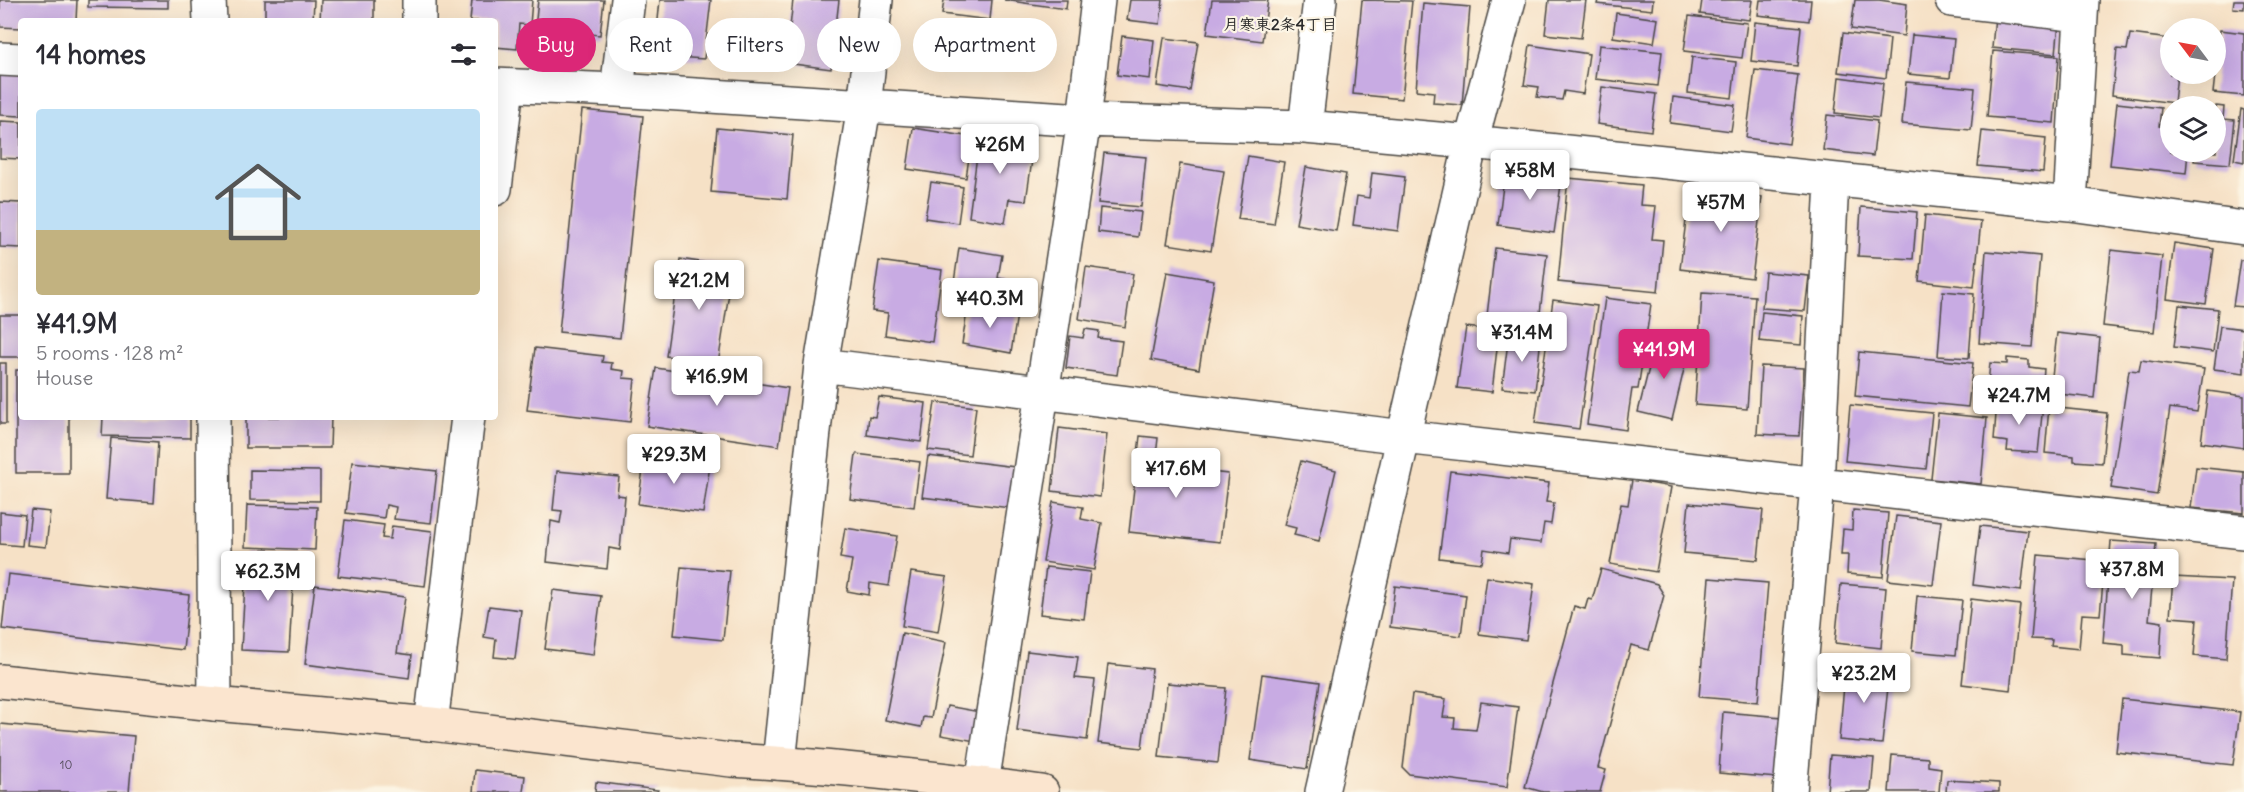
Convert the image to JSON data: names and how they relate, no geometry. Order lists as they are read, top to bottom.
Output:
{
  "districts": ["月寒東2条4丁目"],
  "house_numbers": ["10"],
  "north": "top left",
  "page": {
    "chip": [
      "Buy",
      "Rent",
      "Filters",
      "New",
      "Apartment"
    ],
    "heading": "14 homes",
    "list": [
      {
        "name": "¥41.9M",
        "note": "5 rooms · 128 m² · House"
      }
    ],
    "price": [
      "¥26M",
      "¥58M",
      "¥57M",
      "¥21.2M",
      "¥40.3M",
      "¥31.4M",
      "¥41.9M",
      "¥16.9M",
      "¥24.7M",
      "¥29.3M",
      "¥17.6M",
      "¥37.8M",
      "¥62.3M",
      "¥23.2M"
    ]
  }
}
